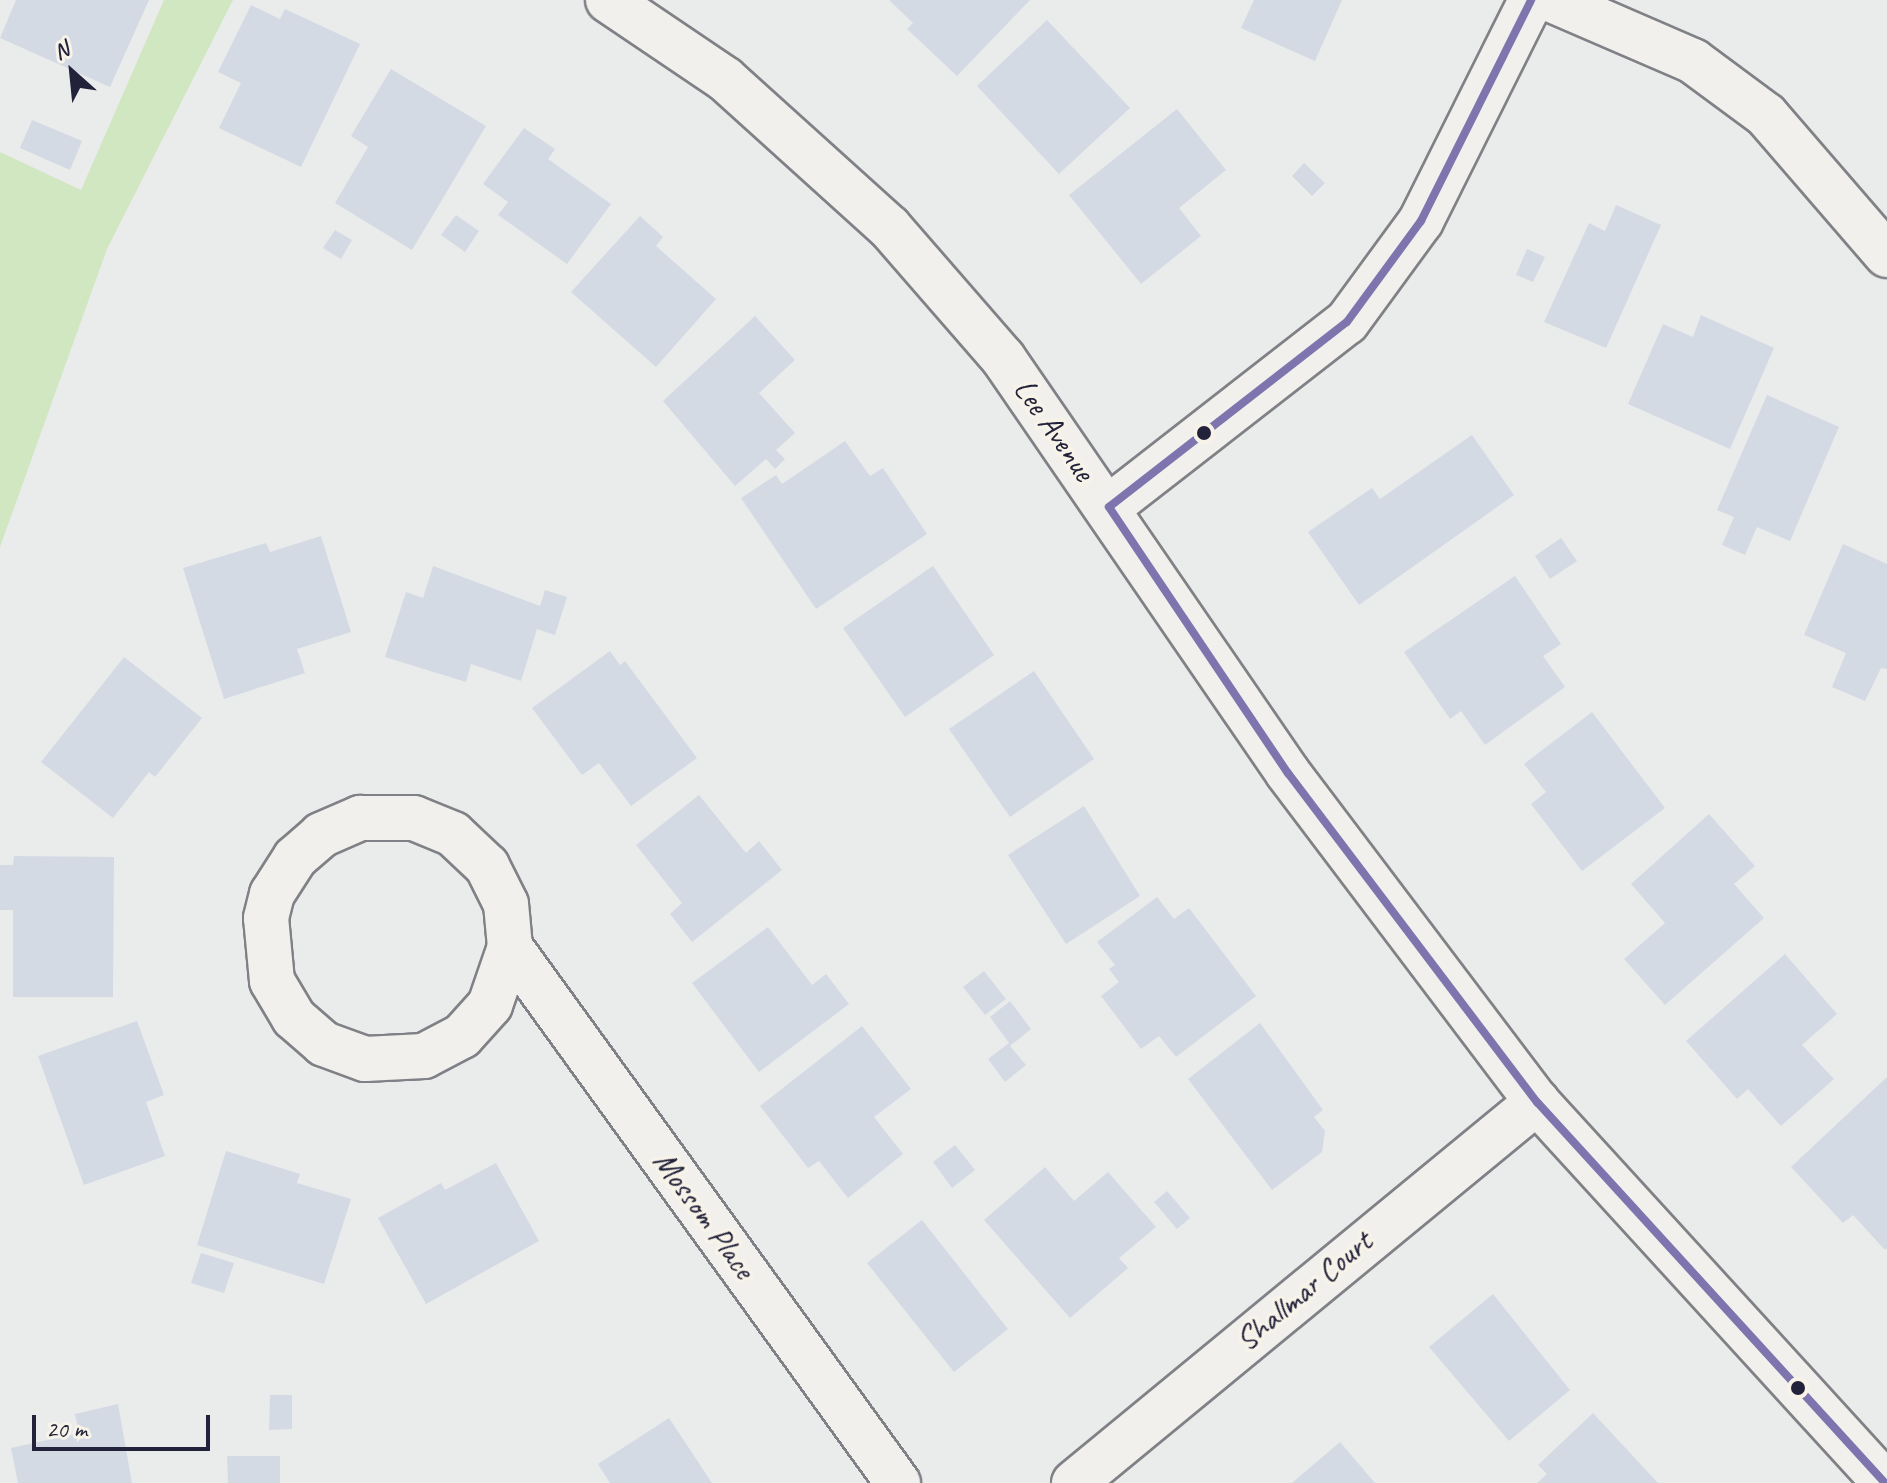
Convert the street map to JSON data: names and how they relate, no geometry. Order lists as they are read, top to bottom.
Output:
{
  "streets": {
    "street": ["Lee Avenue", "Mossom Place", "Shallmar Court"]
  },
  "crossings": [
    ["Lee Avenue", "Shallmar Court"]
  ],
  "scale_bar": "20 m",
  "north": "top left"
}
